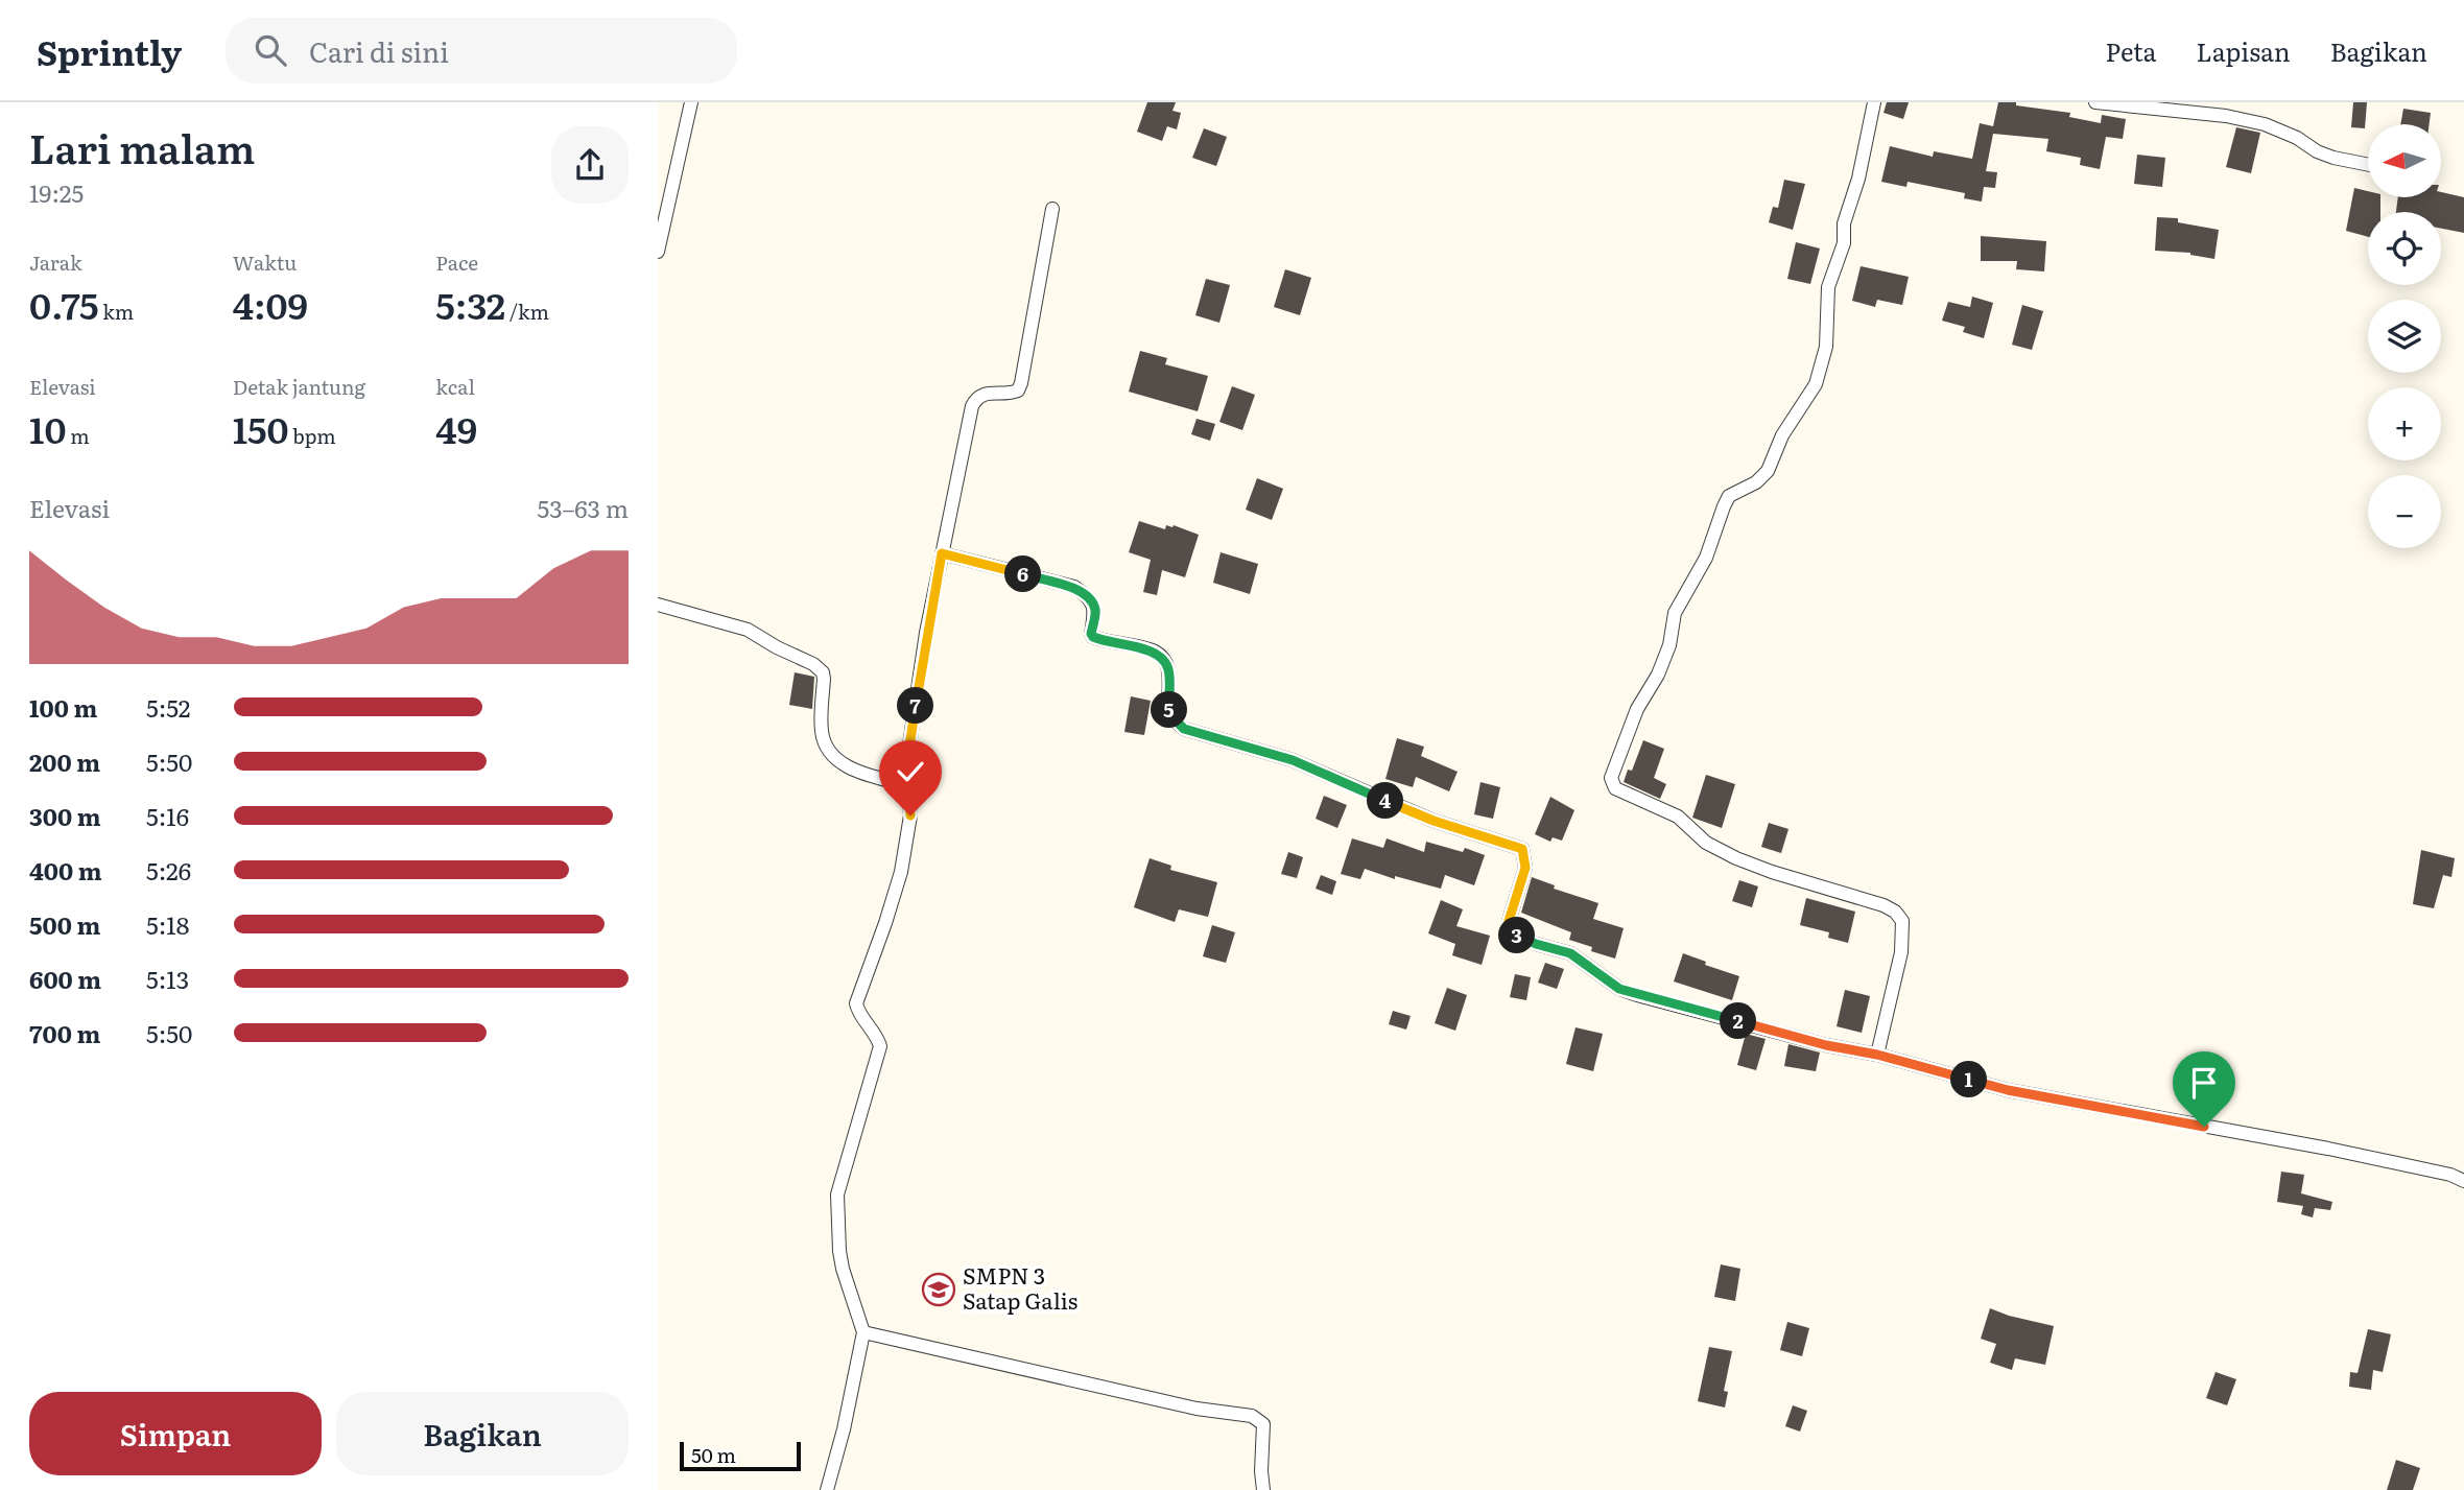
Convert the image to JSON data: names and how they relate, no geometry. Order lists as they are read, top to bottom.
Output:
{
  "places": {
    "school or university": ["SMPN 3 Satap Galis"]
  },
  "scale_bar": "50 m",
  "north": "left",
  "page": {
    "header": "Sprintly",
    "search": "Cari di sini",
    "nav": ["Peta", "Lapisan", "Bagikan"],
    "heading": ["Lari malam", "19:25"],
    "map_buttons": ["+", "−"],
    "stats": [
      ["Jarak", "0.75 km"],
      ["Waktu", "4:09"],
      ["Pace", "5:32 /km"],
      ["Elevasi", "10 m"],
      ["Detak jantung", "150 bpm"],
      ["kcal", "49"]
    ],
    "chart": ["Elevasi", "53–63 m"],
    "pins": [
      "6",
      "7",
      "5",
      "4",
      "3",
      "2",
      "1"
    ],
    "list": [
      {
        "name": "100 m",
        "note": "5:52"
      },
      {
        "name": "200 m",
        "note": "5:50"
      },
      {
        "name": "300 m",
        "note": "5:16"
      },
      {
        "name": "400 m",
        "note": "5:26"
      },
      {
        "name": "500 m",
        "note": "5:18"
      },
      {
        "name": "600 m",
        "note": "5:13"
      },
      {
        "name": "700 m",
        "note": "5:50"
      }
    ],
    "buttons": ["Simpan", "Bagikan"],
    "scale": "50 m"
  }
}
